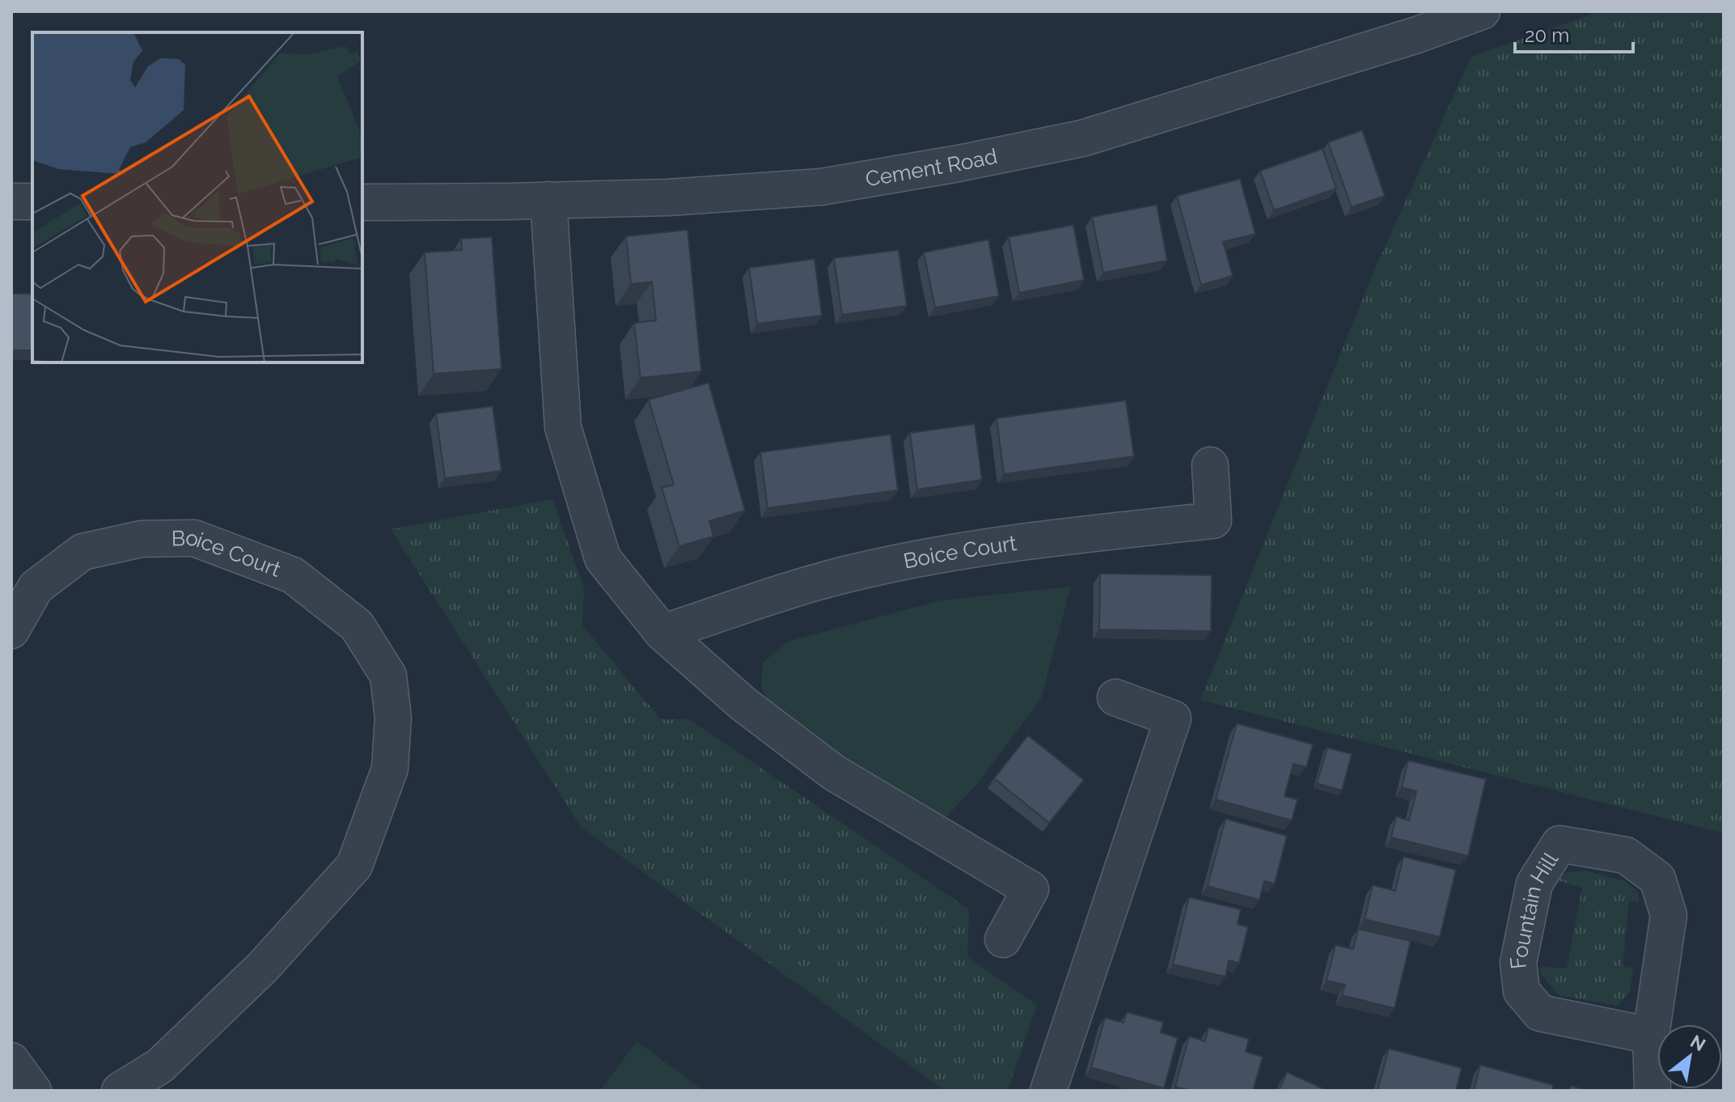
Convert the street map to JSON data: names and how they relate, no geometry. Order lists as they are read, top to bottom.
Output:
{
  "streets": {
    "street": ["Cement Road", "Boice Court", "Fountain Hill"]
  },
  "scale_bar": "20 m",
  "north": "top right"
}
